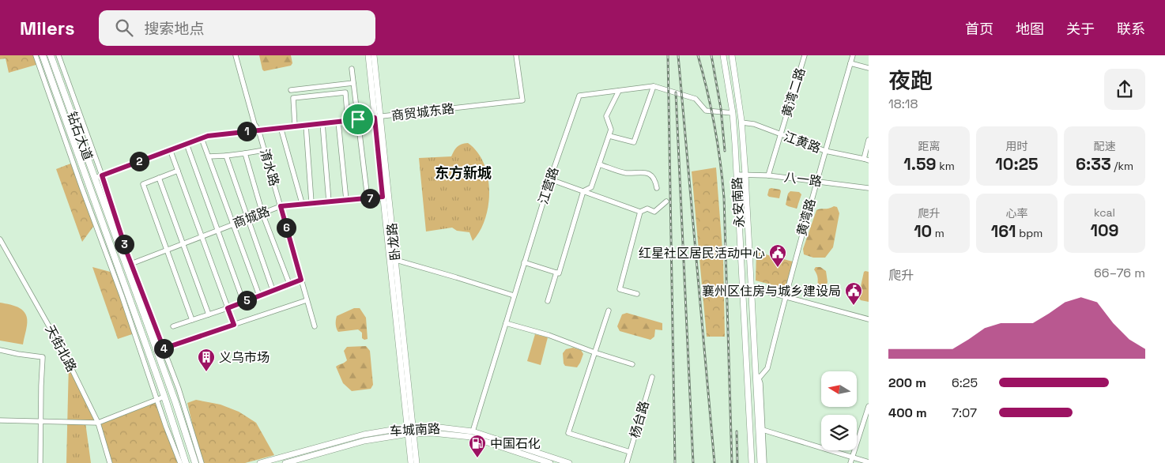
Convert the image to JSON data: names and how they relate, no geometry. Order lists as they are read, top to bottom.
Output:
{
  "streets": {
    "highway": ["钻石大道"],
    "main road": ["永安南路", "卧龙路", "车城南路"],
    "street": [
      "黄湾二路",
      "商贸城东路",
      "江黄路",
      "淯水路",
      "八一路",
      "江营路",
      "商城路",
      "黄湾路",
      "天街北路",
      "杨台路"
    ]
  },
  "crossings": [
    ["黄湾二路", "江黄路"],
    ["黄湾二路", "八一路"],
    ["商贸城东路", "钻石大道"],
    ["商贸城东路", "淯水路"],
    ["商贸城东路", "卧龙路"],
    ["钻石大道", "商城路"],
    ["江黄路", "永安南路"],
    ["江黄路", "黄湾路"],
    ["淯水路", "商城路"],
    ["八一路", "永安南路"],
    ["八一路", "黄湾路"],
    ["江营路", "永安南路"],
    ["江营路", "车城南路"],
    ["商城路", "卧龙路"],
    ["卧龙路", "车城南路"]
  ],
  "districts": ["东方新城"],
  "places": {
    "public building": ["红星社区居民活动中心", "襄州区住房与城乡建设局"],
    "building": ["义乌市场"],
    "fuel station": ["中国石化"]
  },
  "north": "left",
  "page": {
    "header": "Milers",
    "search": "搜索地点",
    "nav": [
      "首页",
      "地图",
      "关于",
      "联系"
    ],
    "heading": ["夜跑", "18:18"],
    "pins": [
      "1",
      "2",
      "7",
      "6",
      "3",
      "5",
      "4"
    ],
    "stats": [
      ["距离", "1.59 km"],
      ["用时", "10:25"],
      ["配速", "6:33 /km"],
      ["爬升", "10 m"],
      ["心率", "161 bpm"],
      ["kcal", "109"]
    ],
    "chart": ["爬升", "66–76 m"],
    "list": [
      {
        "name": "200 m",
        "note": "6:25"
      },
      {
        "name": "400 m",
        "note": "7:07"
      }
    ]
  }
}
